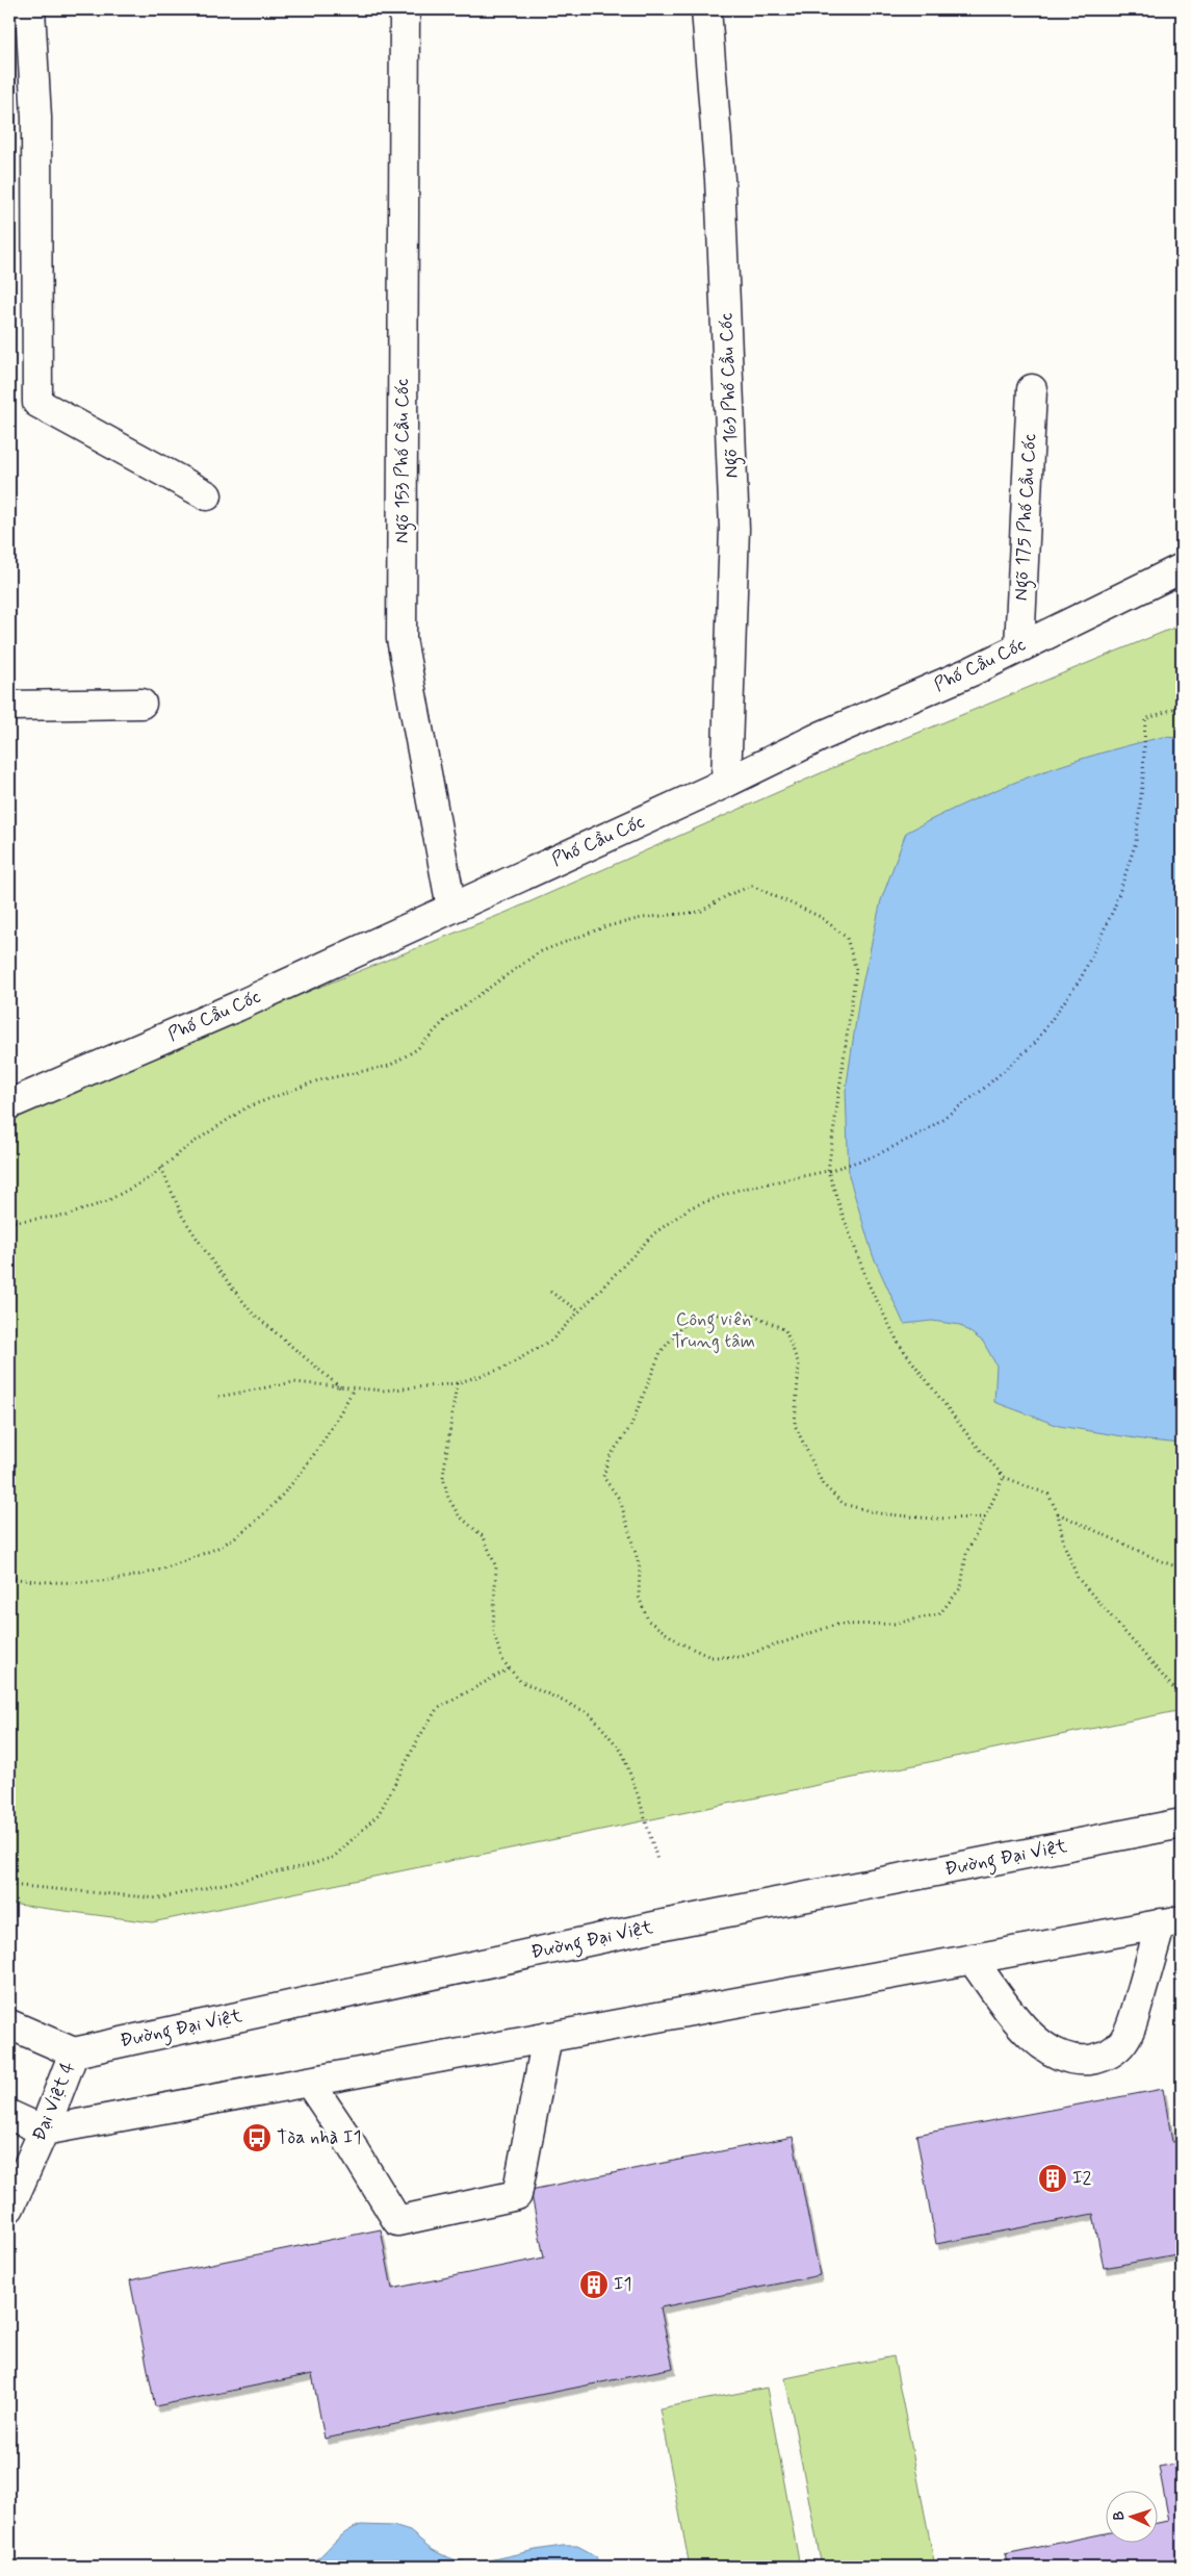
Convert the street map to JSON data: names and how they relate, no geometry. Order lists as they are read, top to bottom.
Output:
{
  "streets": {
    "street": [
      "Ngõ 163 Phố Cầu Cốc",
      "Ngõ 153 Phố Cầu Cốc",
      "Ngõ 175 Phố Cầu Cốc",
      "Phố Cầu Cốc",
      "Đường Đại Việt",
      "Đại Việt 4"
    ]
  },
  "crossings": [
    ["Ngõ 163 Phố Cầu Cốc", "Phố Cầu Cốc"],
    ["Ngõ 153 Phố Cầu Cốc", "Phố Cầu Cốc"],
    ["Ngõ 175 Phố Cầu Cốc", "Phố Cầu Cốc"],
    ["Đường Đại Việt", "Đại Việt 4"]
  ],
  "parks": ["Công viên Trung tâm"],
  "places": {
    "bus stop": ["Tòa nhà I1"],
    "building": ["I2", "I1"]
  },
  "north": "left"
}
